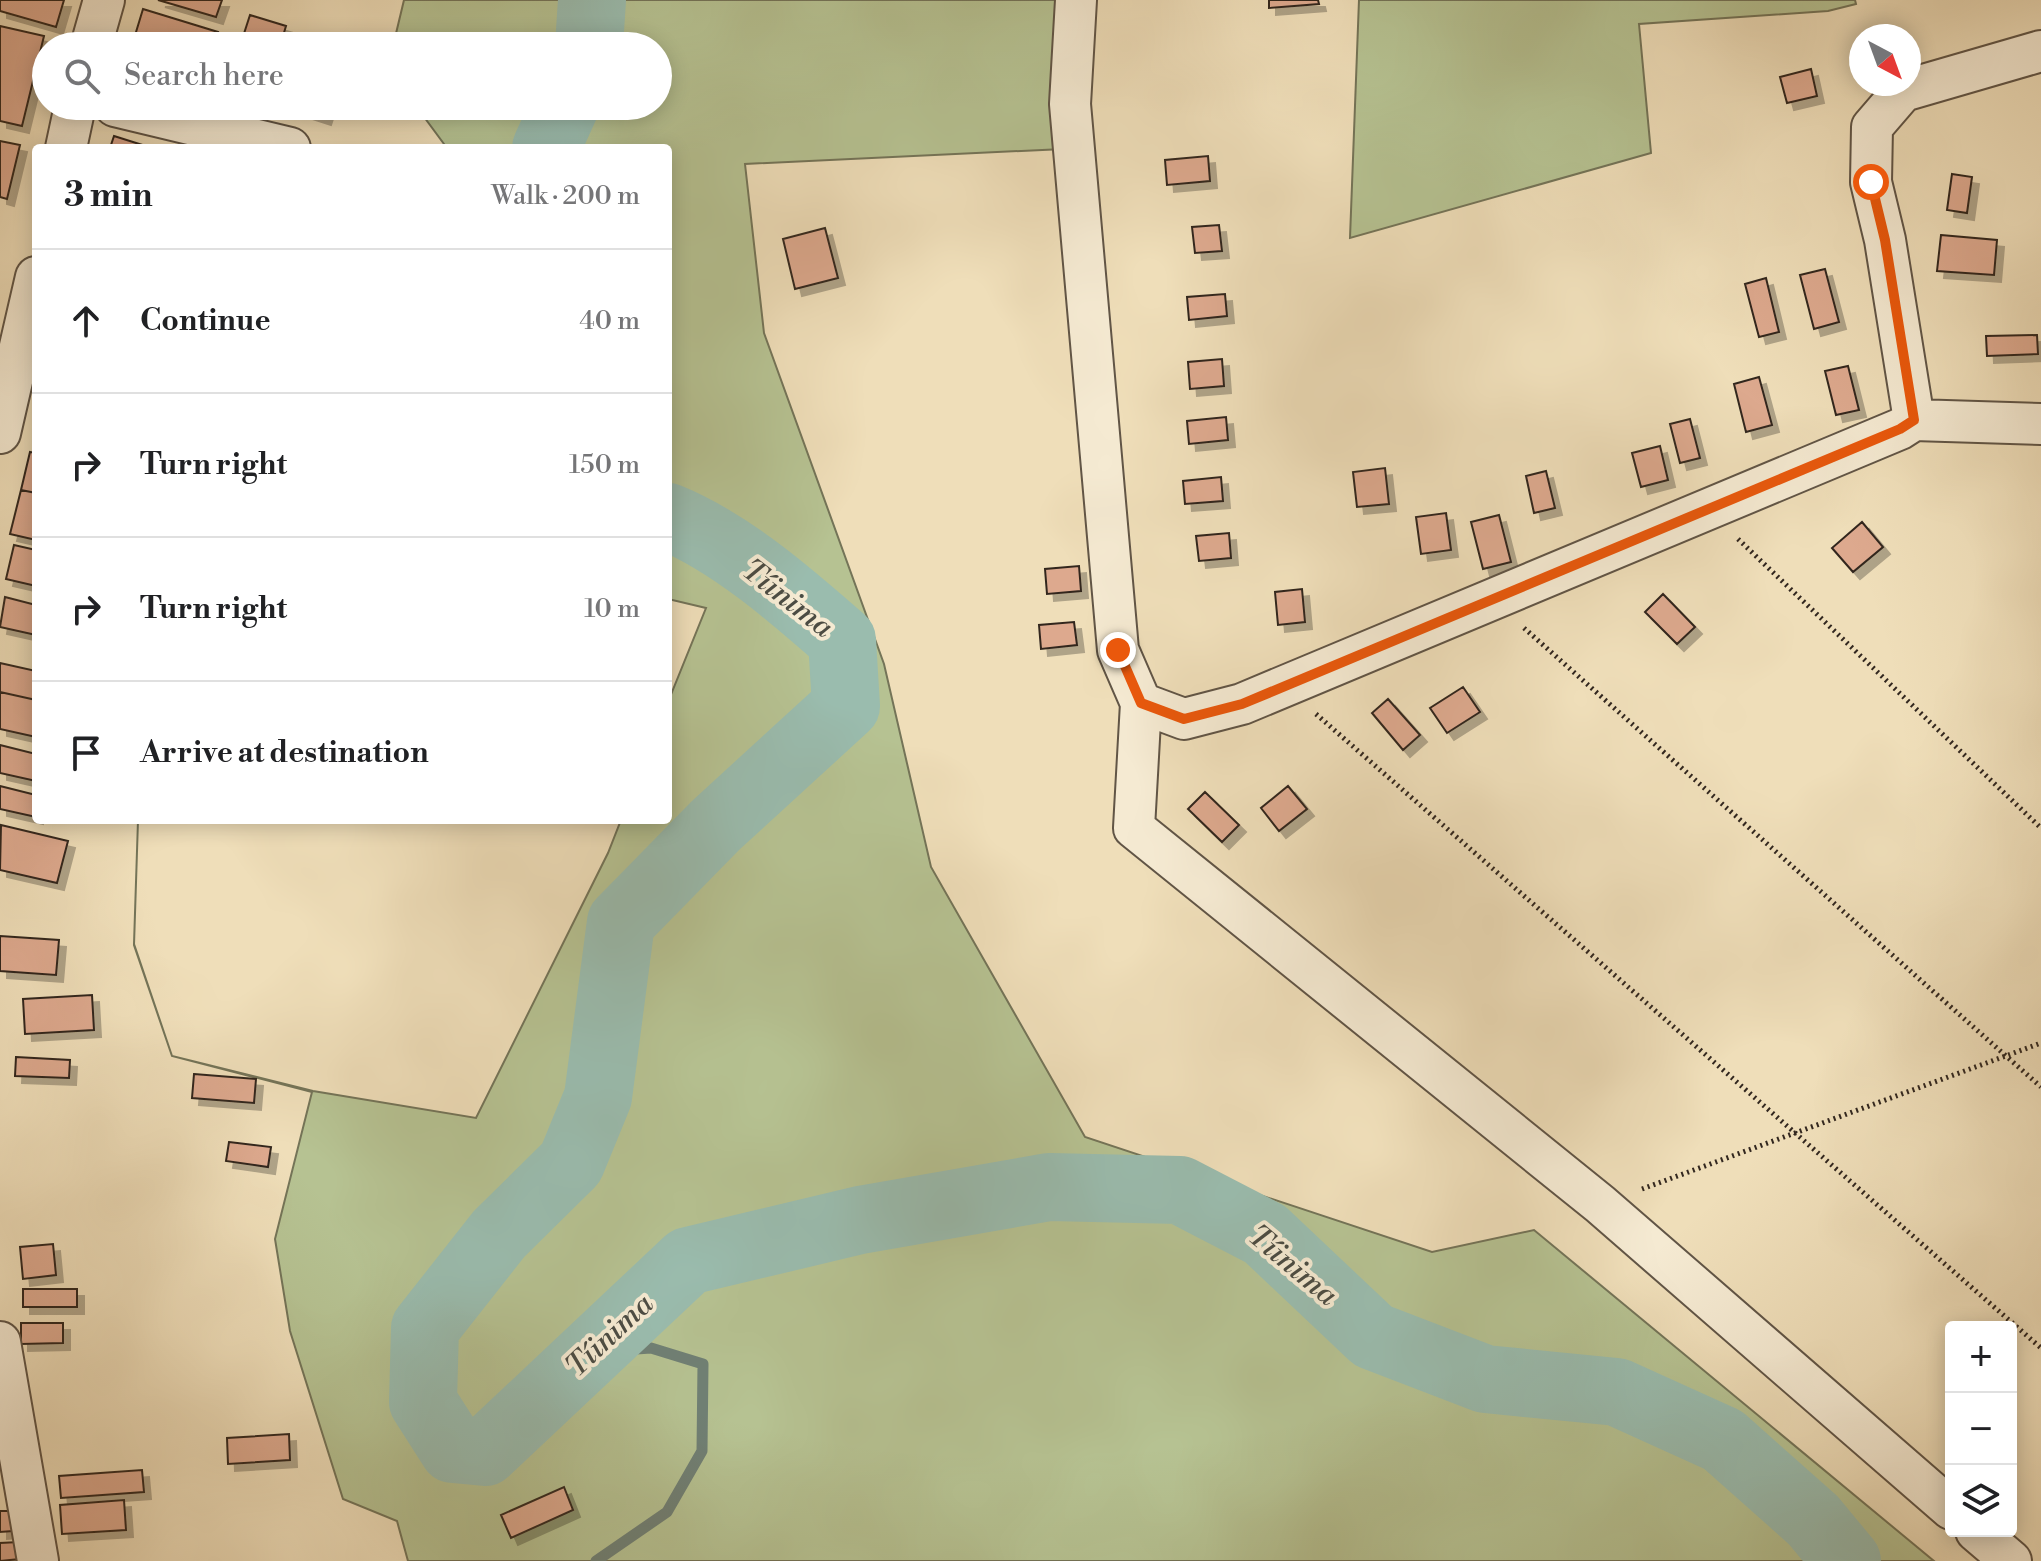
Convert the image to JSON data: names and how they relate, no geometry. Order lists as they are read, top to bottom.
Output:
{
  "water": ["Tíinima"],
  "north": "bottom right",
  "page": {
    "search": "Search here",
    "heading": ["3 min", "Walk · 200 m"],
    "list": [
      ["Continue", "40 m"],
      ["Turn right", "150 m"],
      ["Turn right", "10 m"],
      "Arrive at destination"
    ],
    "map_buttons": ["+", "−"]
  }
}
